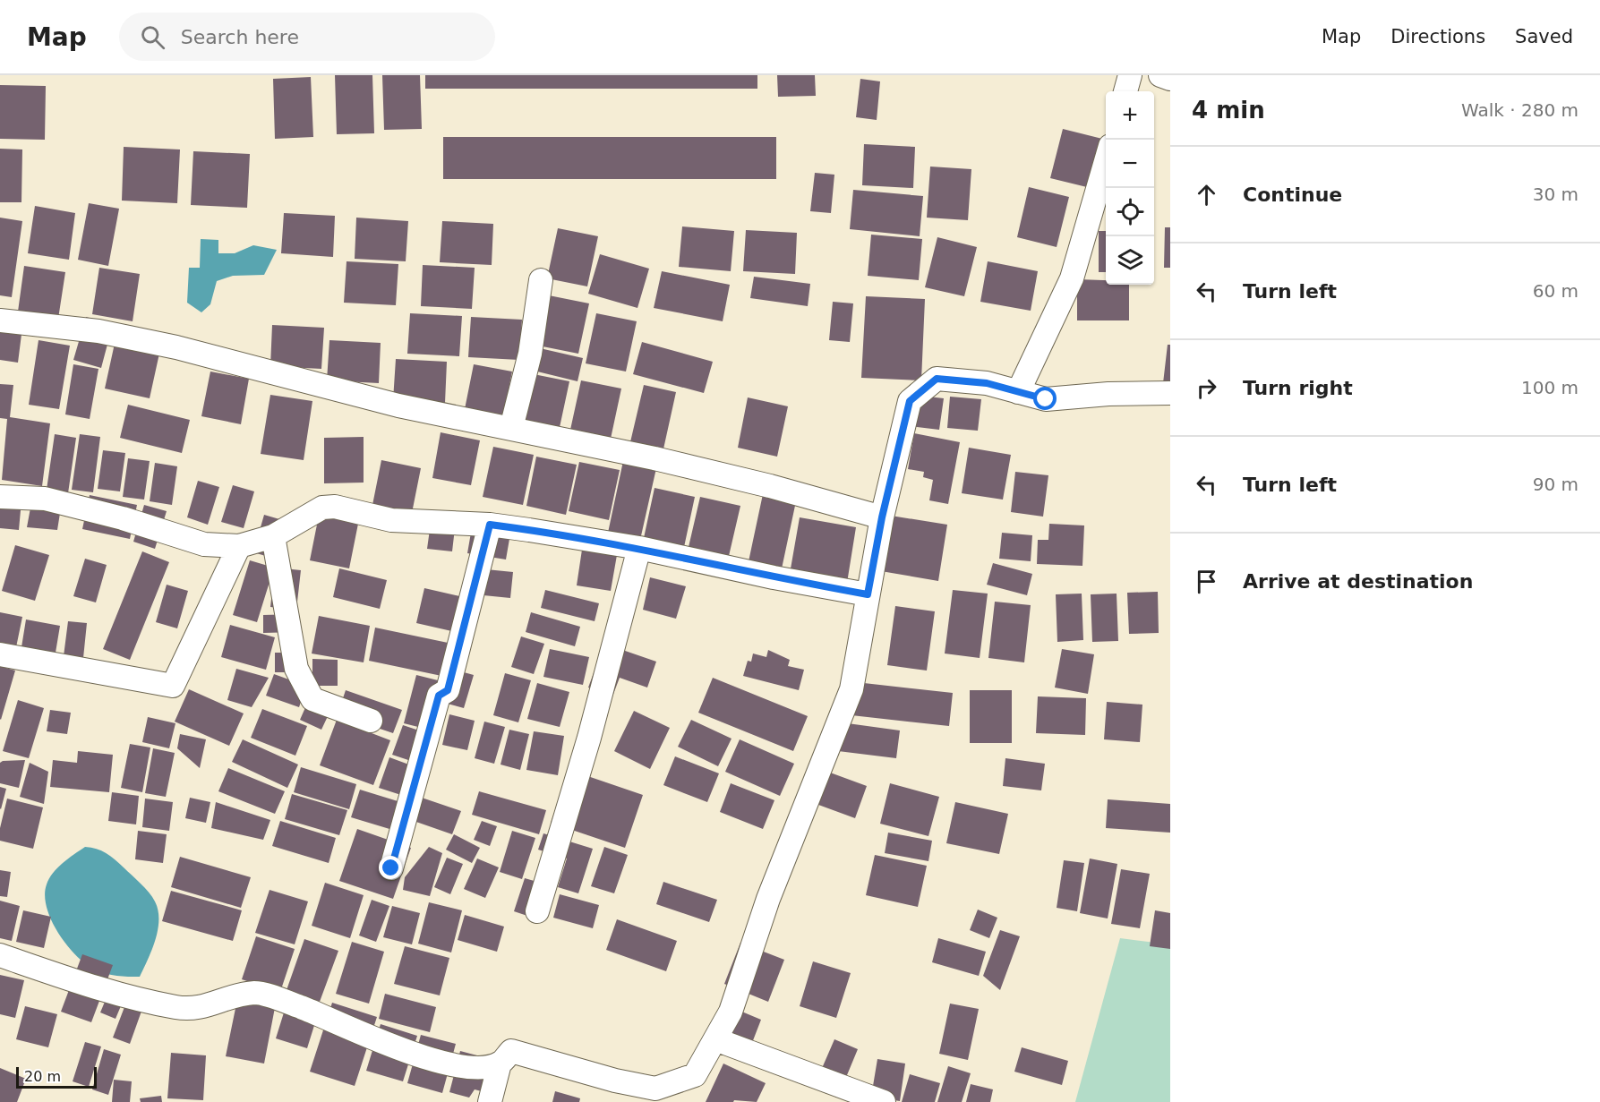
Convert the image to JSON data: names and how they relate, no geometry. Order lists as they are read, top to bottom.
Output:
{
  "scale_bar": "20 m",
  "page": {
    "header": "Map",
    "search": "Search here",
    "nav": ["Map", "Directions", "Saved"],
    "heading": ["4 min", "Walk · 280 m"],
    "map_buttons": ["+", "−"],
    "list": [
      ["Continue", "30 m"],
      ["Turn left", "60 m"],
      ["Turn right", "100 m"],
      ["Turn left", "90 m"],
      "Arrive at destination"
    ],
    "scale": "20 m"
  }
}
